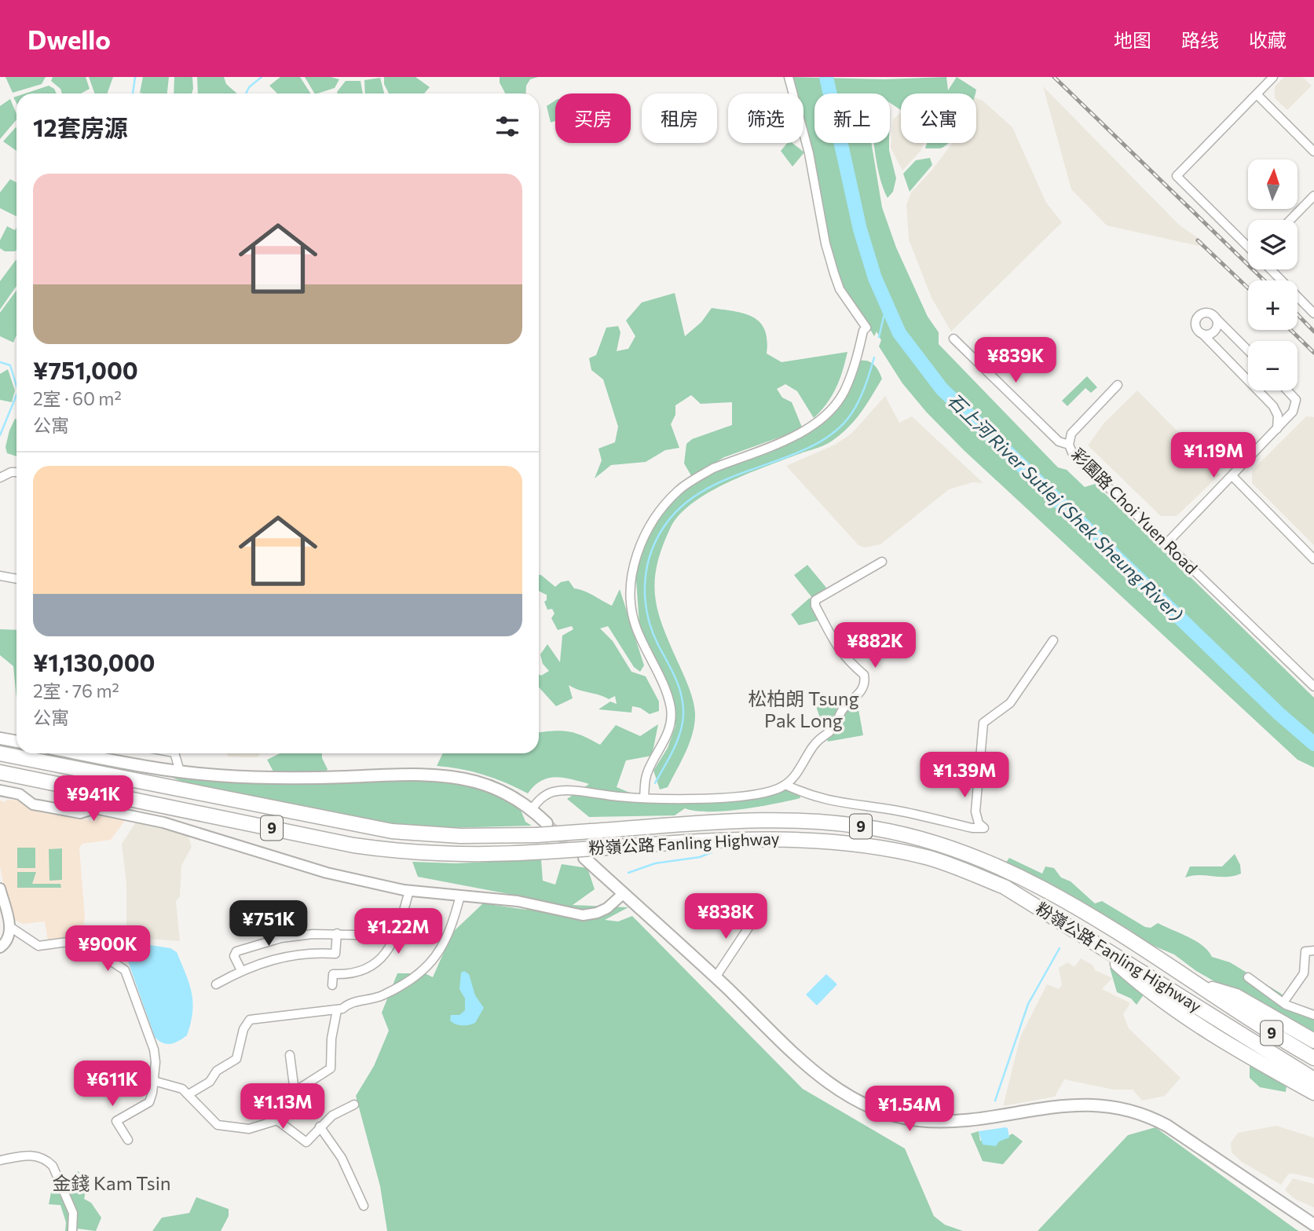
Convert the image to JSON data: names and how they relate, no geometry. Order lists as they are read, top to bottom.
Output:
{
  "streets": {
    "highway": ["9", "粉嶺公路 Fanling Highway"],
    "street": ["彩園路 Choi Yuen Road"]
  },
  "districts": ["松柏朗 Tsung Pak Long", "金錢 Kam Tsin"],
  "water": ["石上河 River Sutlej (Shek Sheung River)"],
  "north": "top",
  "page": {
    "header": "Dwello",
    "nav": ["地图", "路线", "收藏"],
    "chip": [
      "买房",
      "租房",
      "筛选",
      "新上",
      "公寓"
    ],
    "heading": "12套房源",
    "map_buttons": ["+", "−"],
    "list": [
      {
        "name": "¥751,000",
        "note": "2室 · 60 m² · 公寓"
      },
      {
        "name": "¥1,130,000",
        "note": "2室 · 76 m² · 公寓"
      }
    ],
    "price": [
      "¥839K",
      "¥1.19M",
      "¥882K",
      "¥1.39M",
      "¥941K",
      "¥838K",
      "¥751K",
      "¥1.22M",
      "¥900K",
      "¥611K",
      "¥1.13M",
      "¥1.54M"
    ]
  }
}
